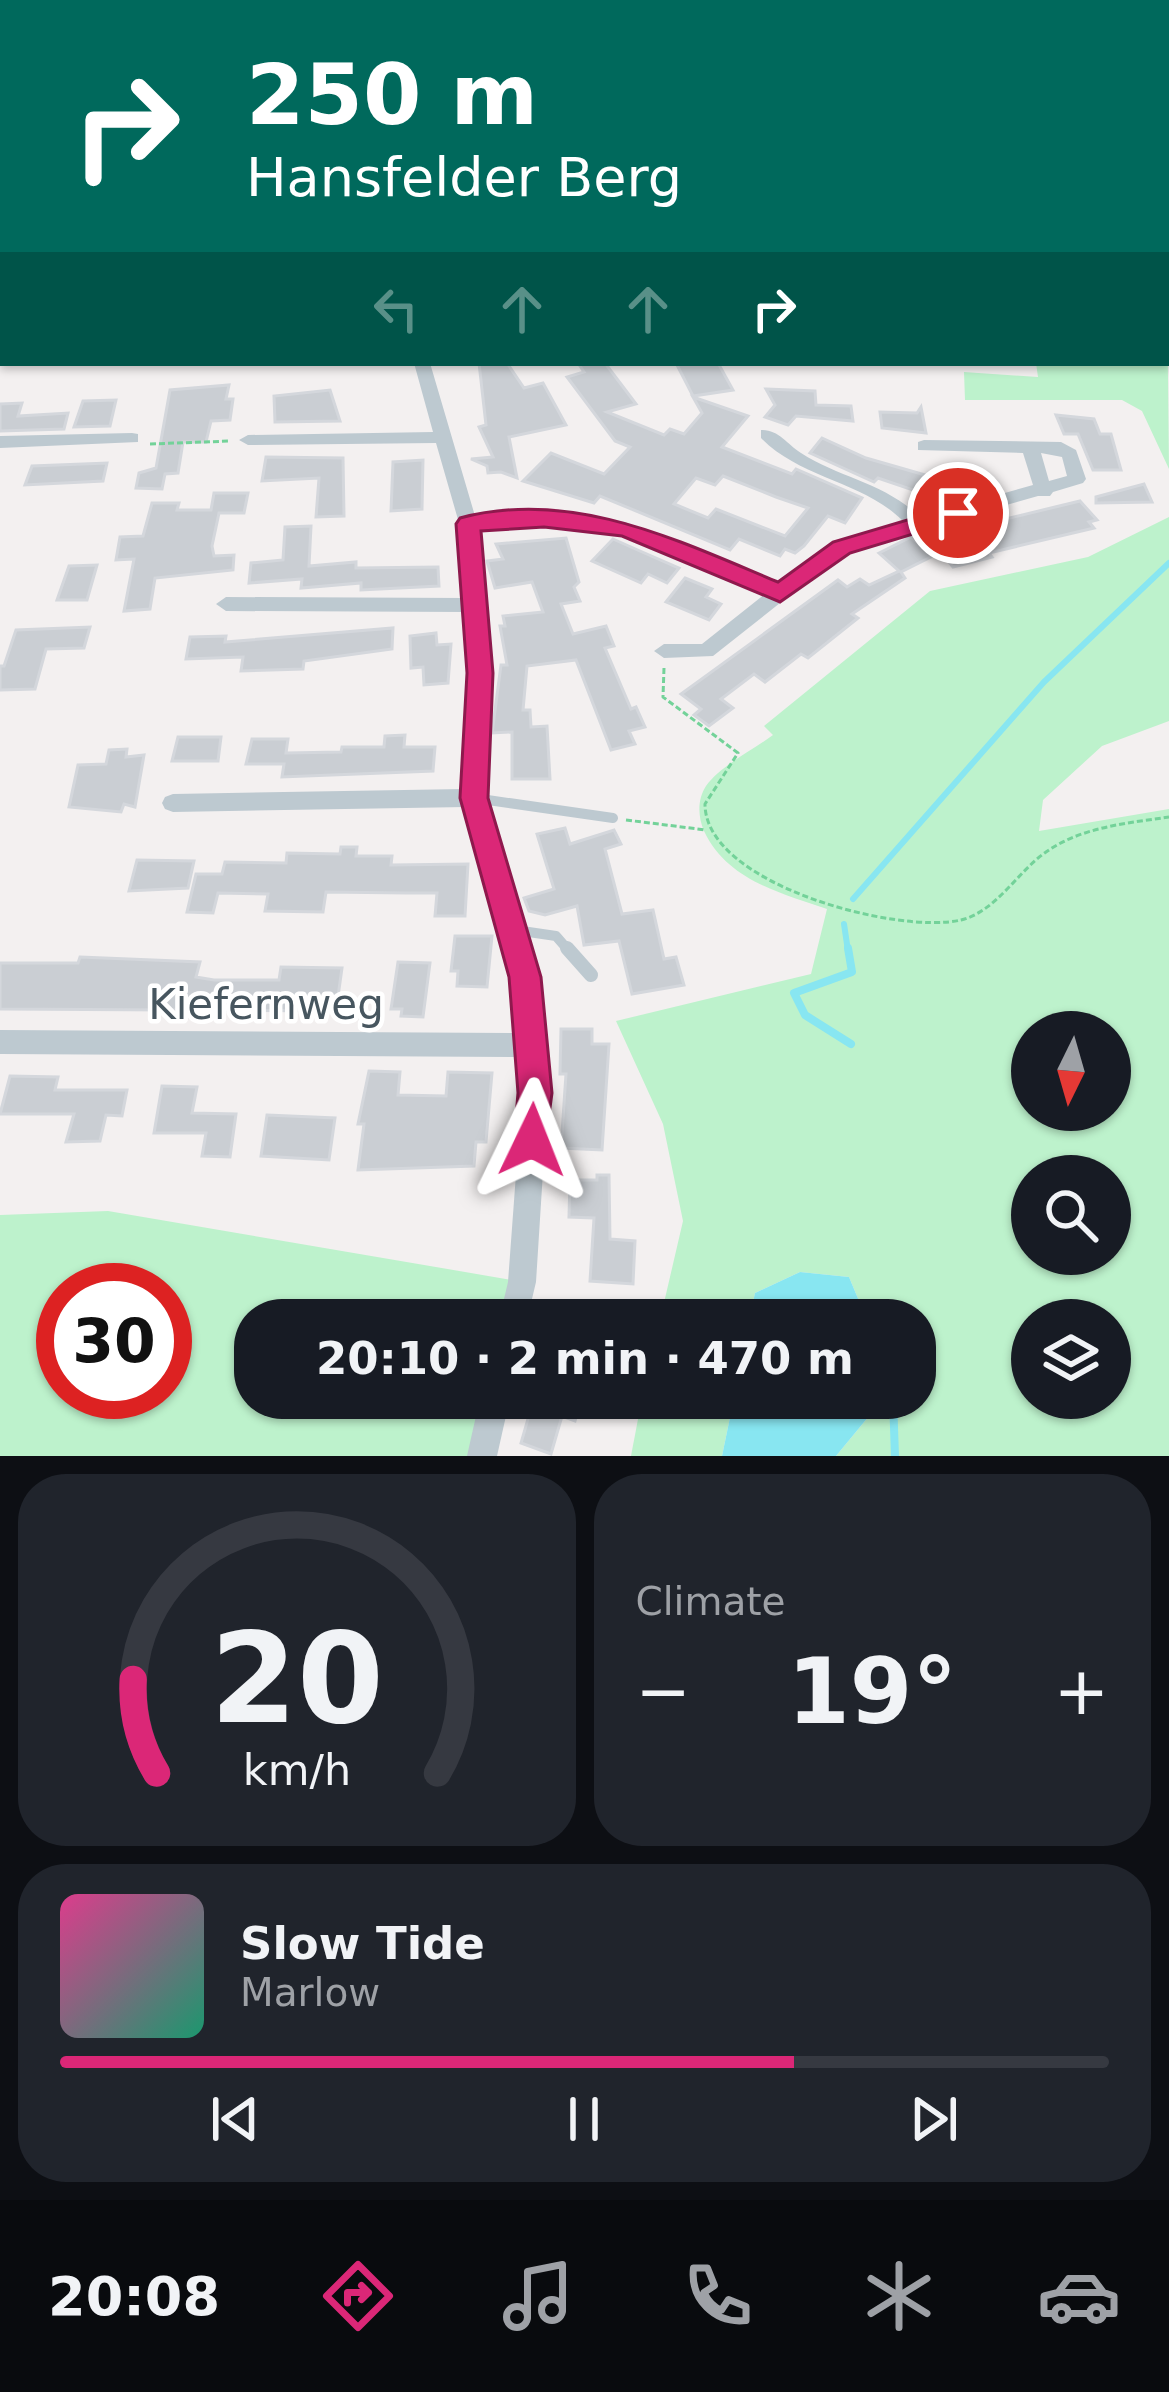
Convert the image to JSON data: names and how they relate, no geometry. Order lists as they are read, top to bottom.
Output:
{
  "streets": {
    "street": ["Kiefernweg"]
  },
  "north": "bottom",
  "page": {
    "turn": ["250 m", "Hansfelder Berg"],
    "limit": "30",
    "trip": "20:10 · 2 min · 470 m",
    "tile": "Climate",
    "heat": ["−", "19°", "+"],
    "song": ["Slow Tide", "Marlow"],
    "tabs": "20:08",
    "gauge": ["20", "km/h"]
  }
}
